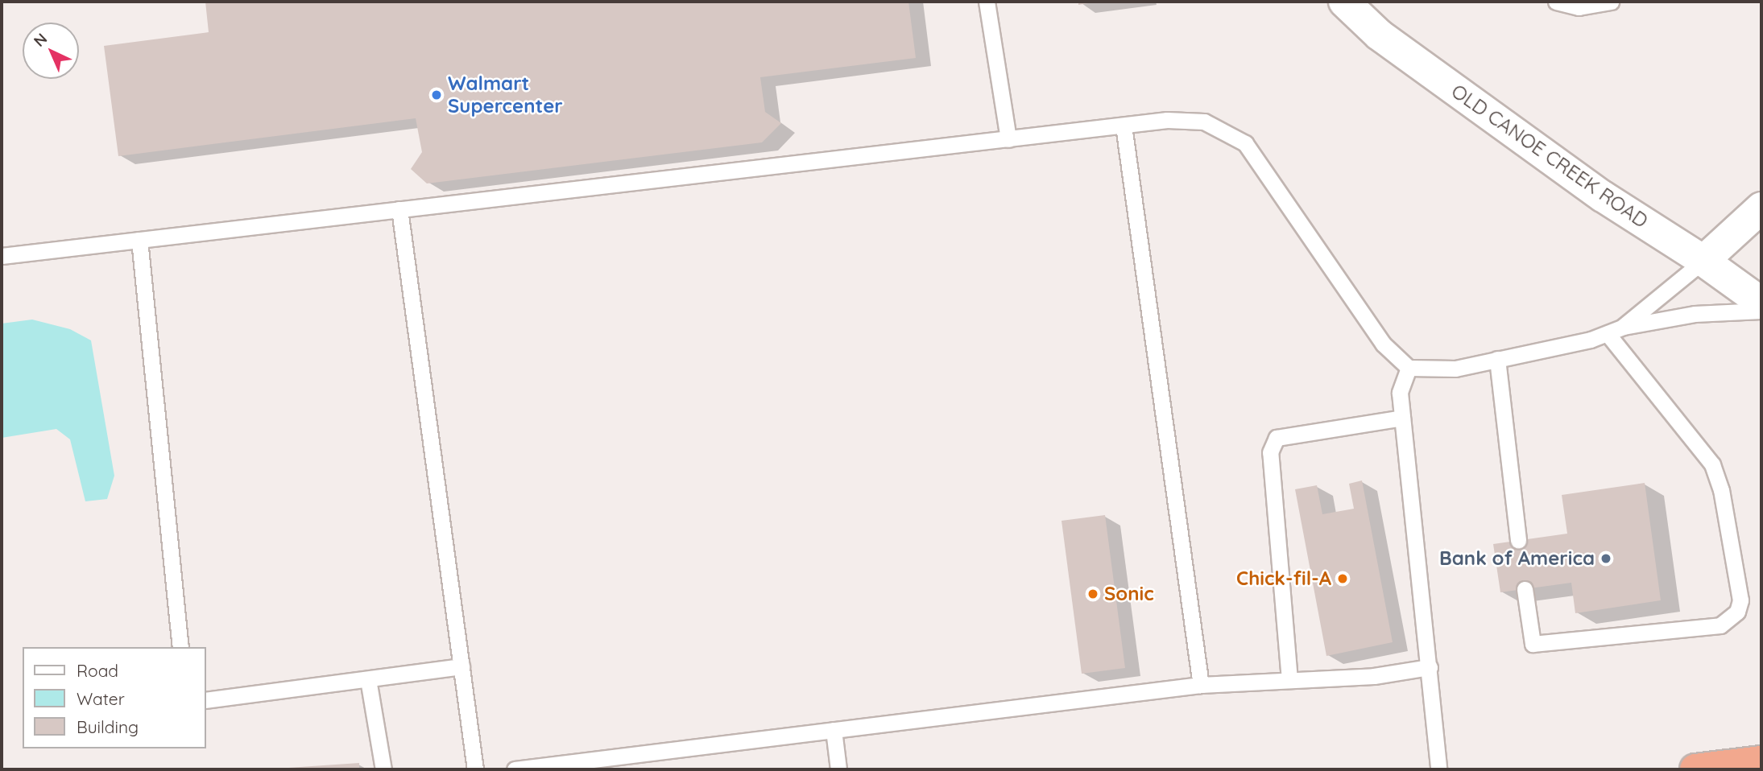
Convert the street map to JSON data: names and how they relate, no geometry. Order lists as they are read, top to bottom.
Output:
{
  "streets": {
    "street": ["OLD CANOE CREEK ROAD"]
  },
  "places": [
    "Walmart Supercenter",
    "Bank of America",
    "Chick-fil-A",
    "Sonic"
  ],
  "legend": ["Road", "Water", "Building"],
  "north": "top left"
}
